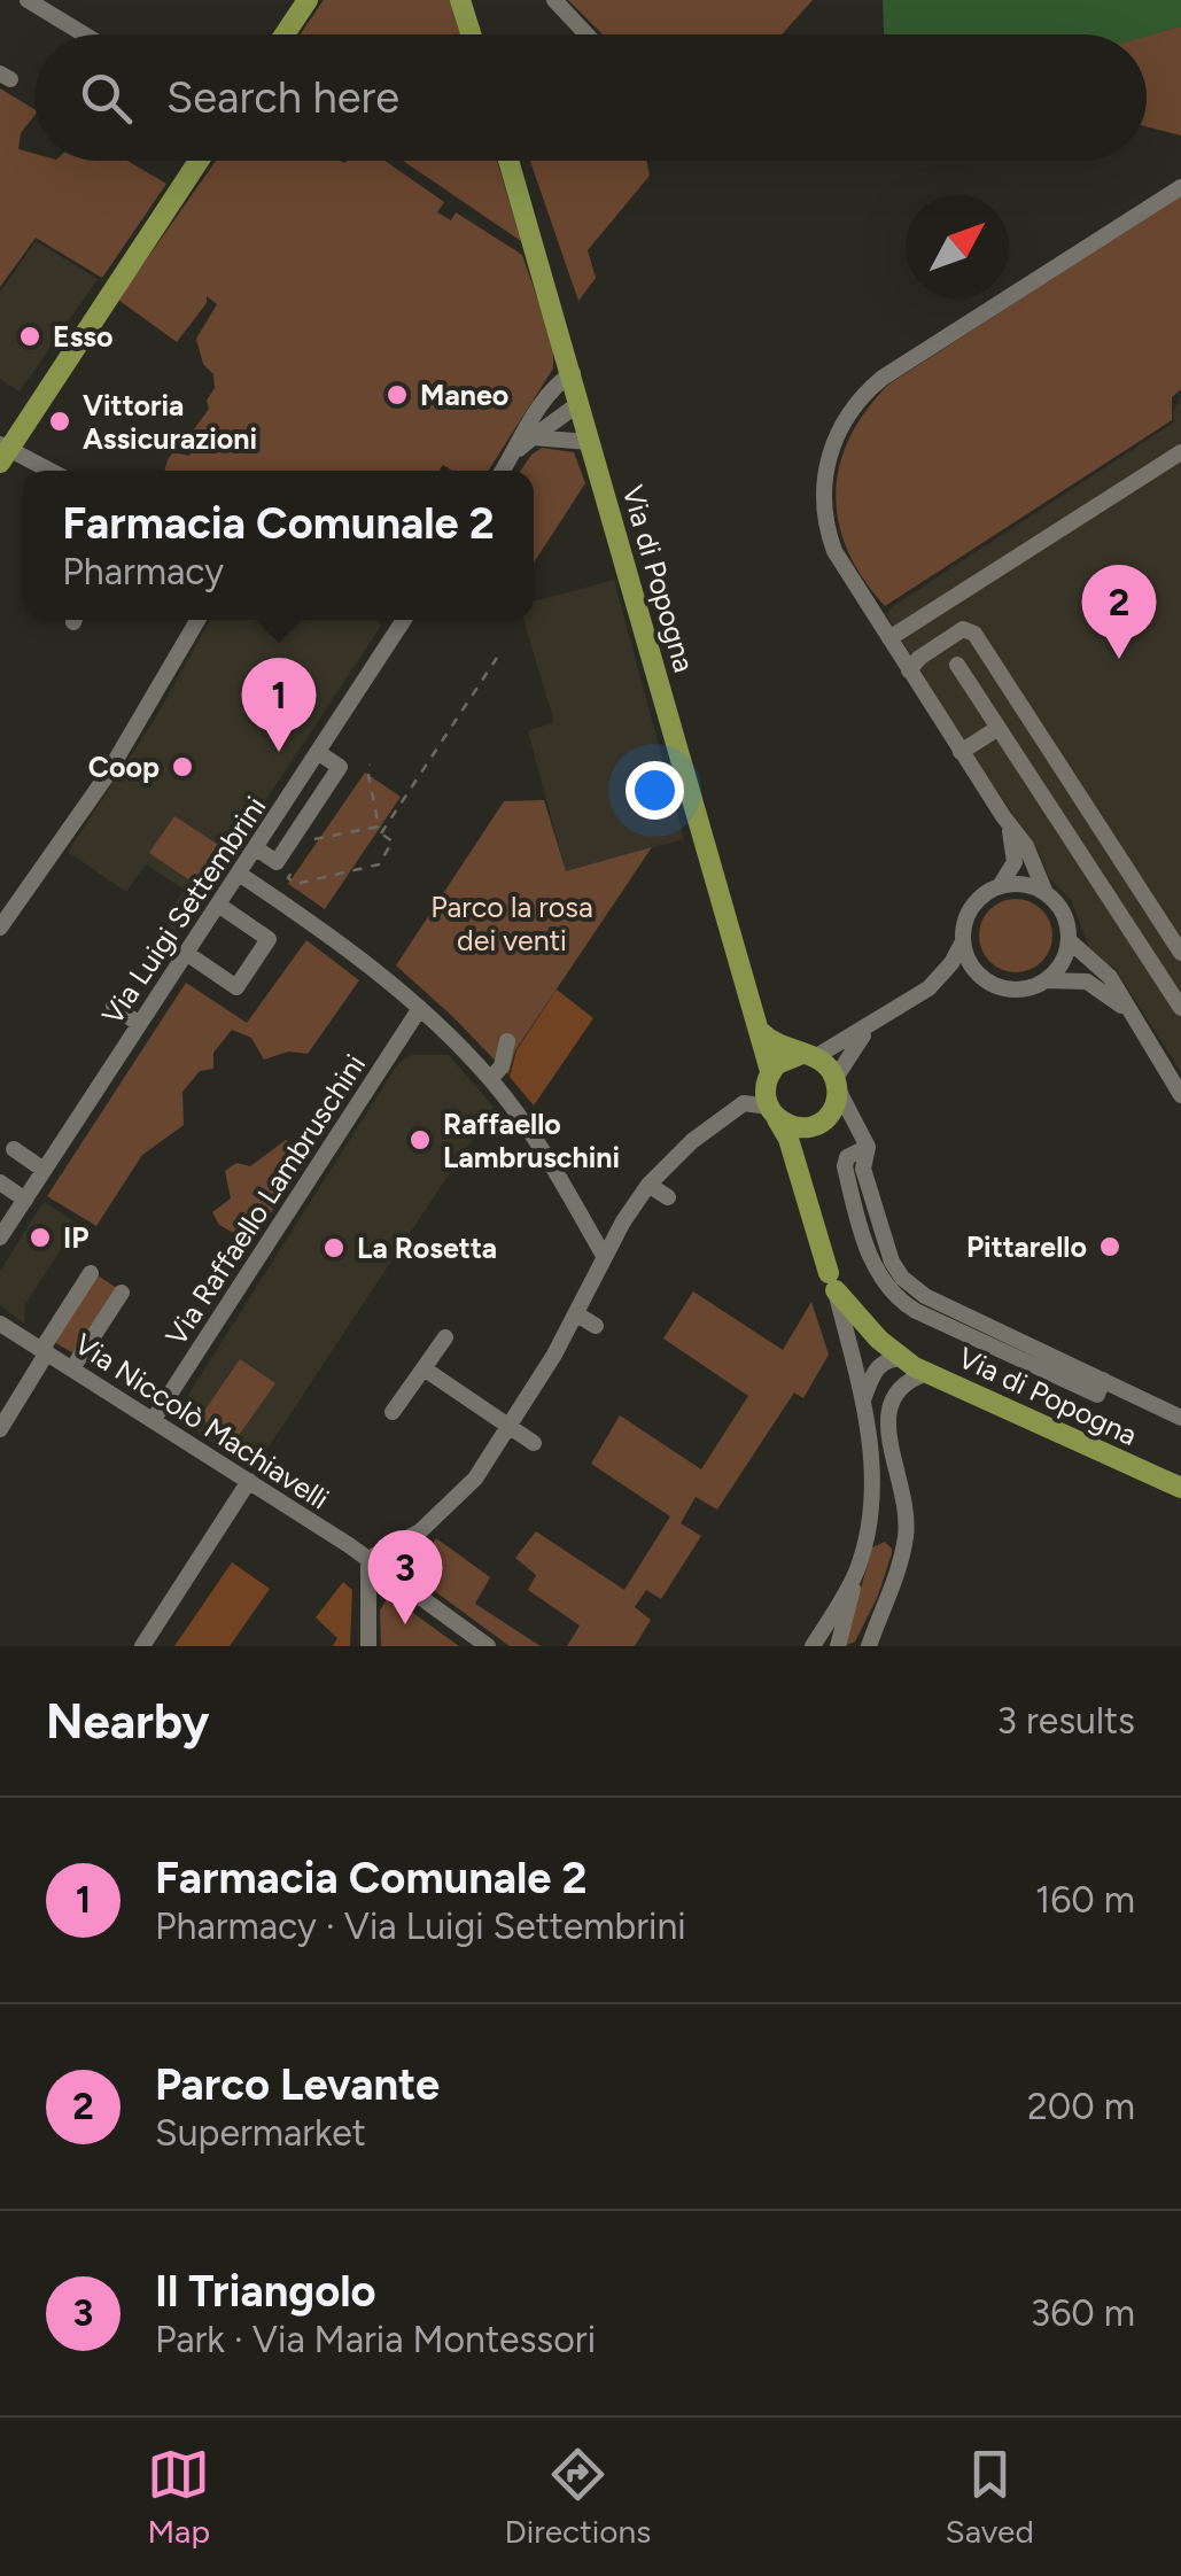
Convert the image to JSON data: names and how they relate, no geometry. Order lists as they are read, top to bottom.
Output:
{
  "streets": {
    "main road": ["Via di Popogna"],
    "street": ["Via Luigi Settembrini", "Via Raffaello Lambruschini", "Via Niccolò Machiavelli"]
  },
  "crossings": [
    ["Via Raffaello Lambruschini", "Via Niccolò Machiavelli"]
  ],
  "parks": ["Parco la rosa dei venti"],
  "places": [
    "Esso",
    "Maneo",
    "Vittoria Assicurazioni",
    "Coop",
    "Raffaello Lambruschini",
    "IP",
    "Pittarello",
    "La Rosetta"
  ],
  "north": "top right",
  "page": {
    "search": "Search here",
    "popup": ["Farmacia Comunale 2", "Pharmacy"],
    "pins": ["2", "1", "3"],
    "heading": ["Nearby", "3 results"],
    "list": [
      {
        "mark": "1",
        "name": "Farmacia Comunale 2",
        "note": "Pharmacy · Via Luigi Settembrini",
        "value": "160 m"
      },
      {
        "mark": "2",
        "name": "Parco Levante",
        "note": "Supermarket",
        "value": "200 m"
      },
      {
        "mark": "3",
        "name": "Il Triangolo",
        "note": "Park · Via Maria Montessori",
        "value": "360 m"
      }
    ],
    "nav": ["Map", "Directions", "Saved"]
  }
}
